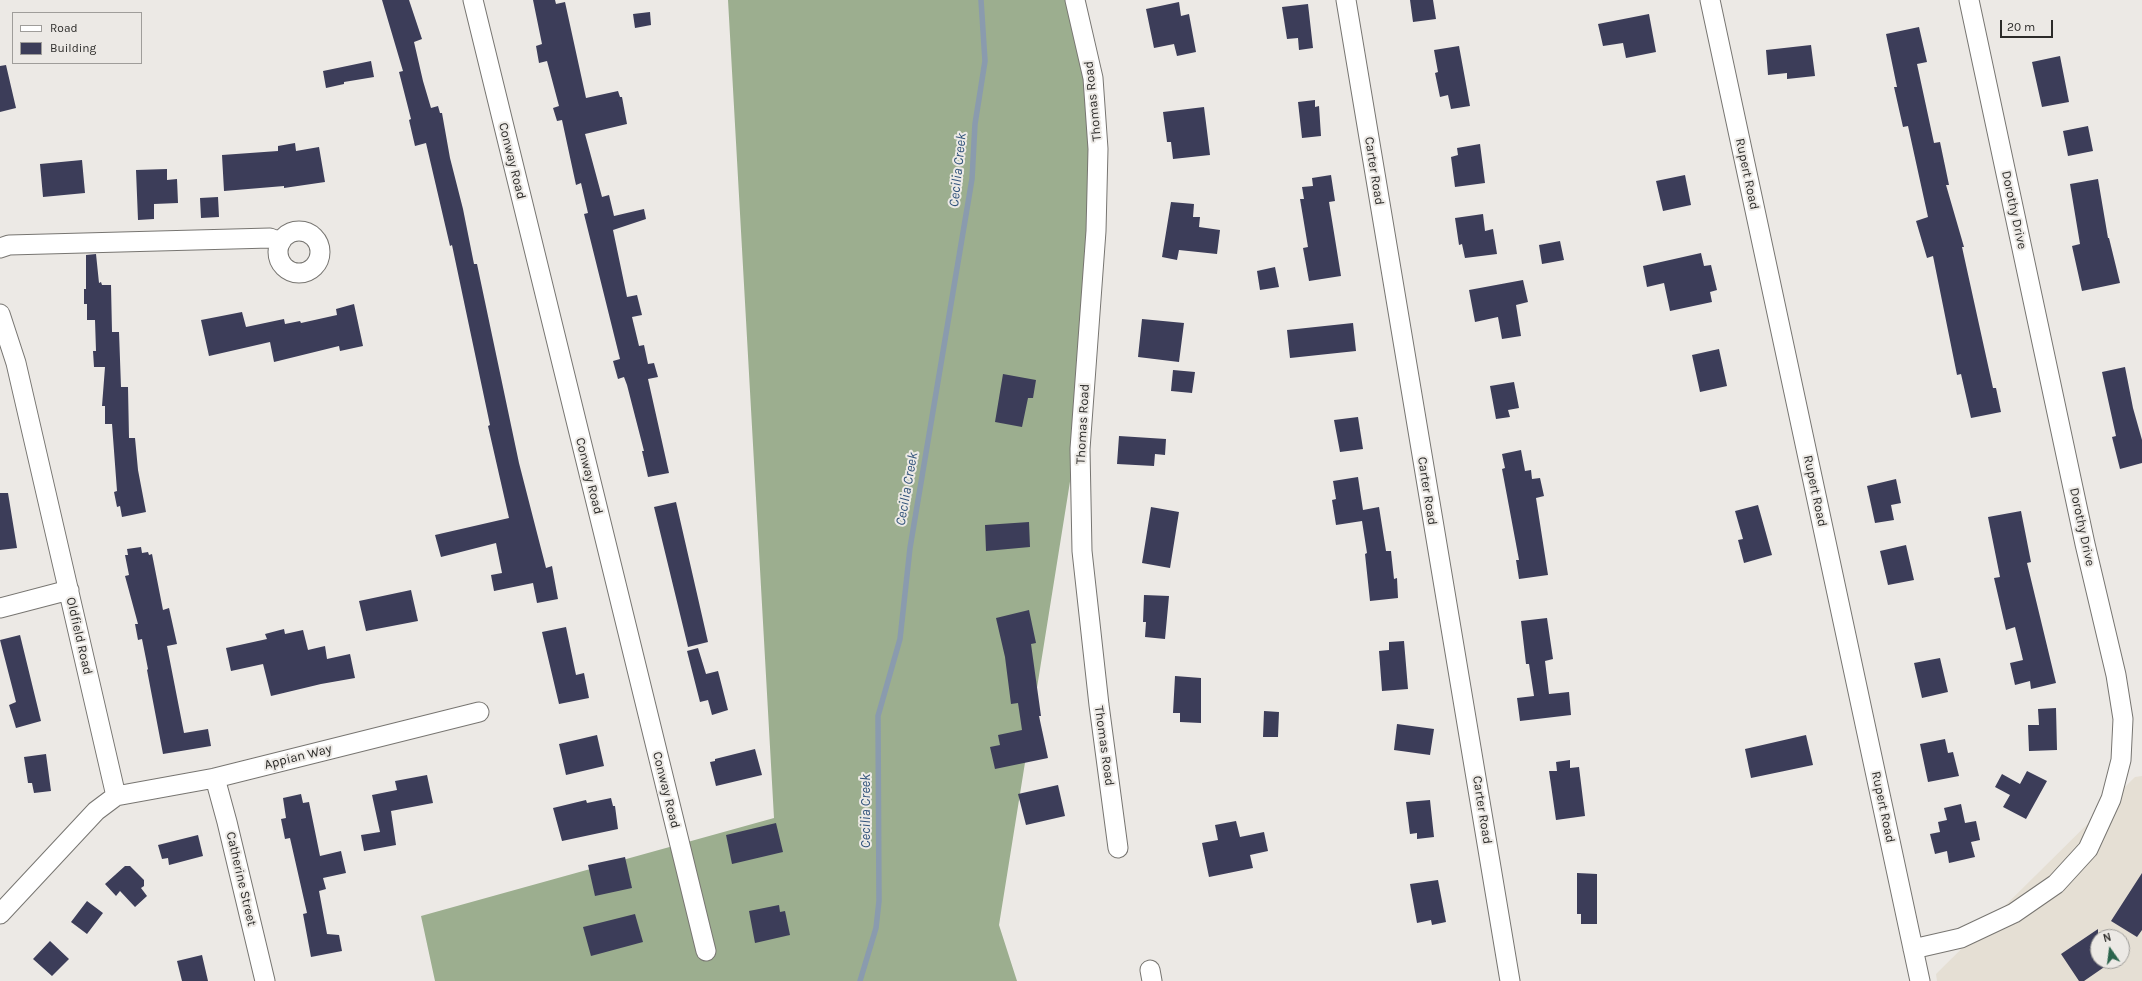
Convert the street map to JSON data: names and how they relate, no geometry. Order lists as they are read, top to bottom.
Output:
{
  "streets": {
    "street": [
      "Thomas Road",
      "Conway Road",
      "Carter Road",
      "Rupert Road",
      "Dorothy Drive",
      "Oldfield Road",
      "Appian Way",
      "Catherine Street"
    ]
  },
  "crossings": [
    ["Rupert Road", "Dorothy Drive"],
    ["Oldfield Road", "Appian Way"],
    ["Appian Way", "Catherine Street"]
  ],
  "water": ["Cecilia Creek"],
  "legend": ["Road", "Building"],
  "scale_bar": "20 m",
  "north": "top"
}
